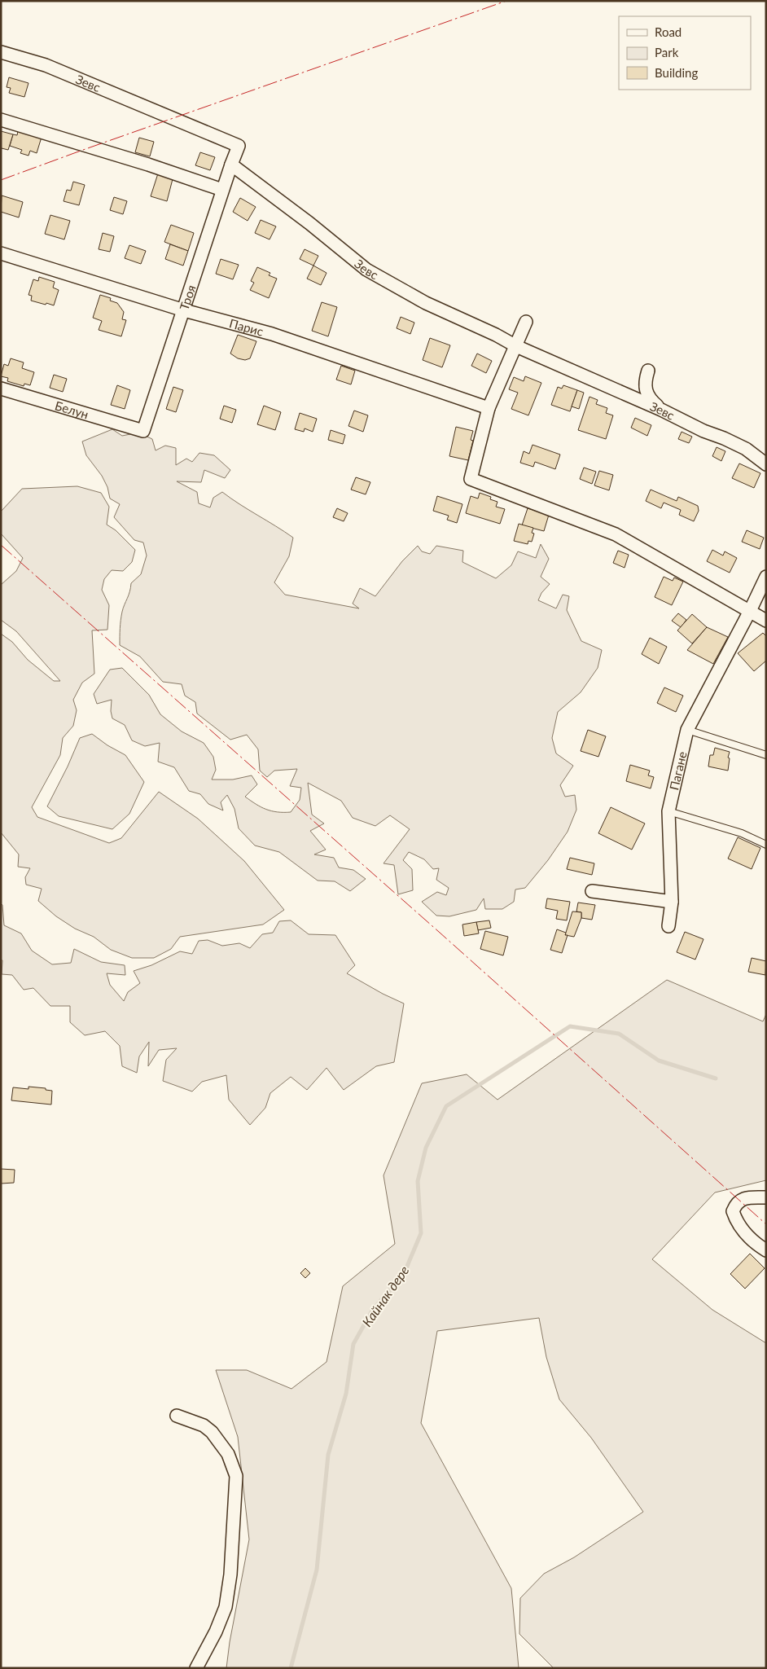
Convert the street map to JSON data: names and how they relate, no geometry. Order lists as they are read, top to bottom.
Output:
{
  "streets": {
    "street": [
      "Зевс",
      "Троя",
      "Парис",
      "Белун",
      "Пагане"
    ]
  },
  "crossings": [
    ["Зевс", "Троя"],
    ["Троя", "Парис"],
    ["Троя", "Белун"]
  ],
  "water": ["Кайнак дере"],
  "legend": ["Road", "Park", "Building"]
}
